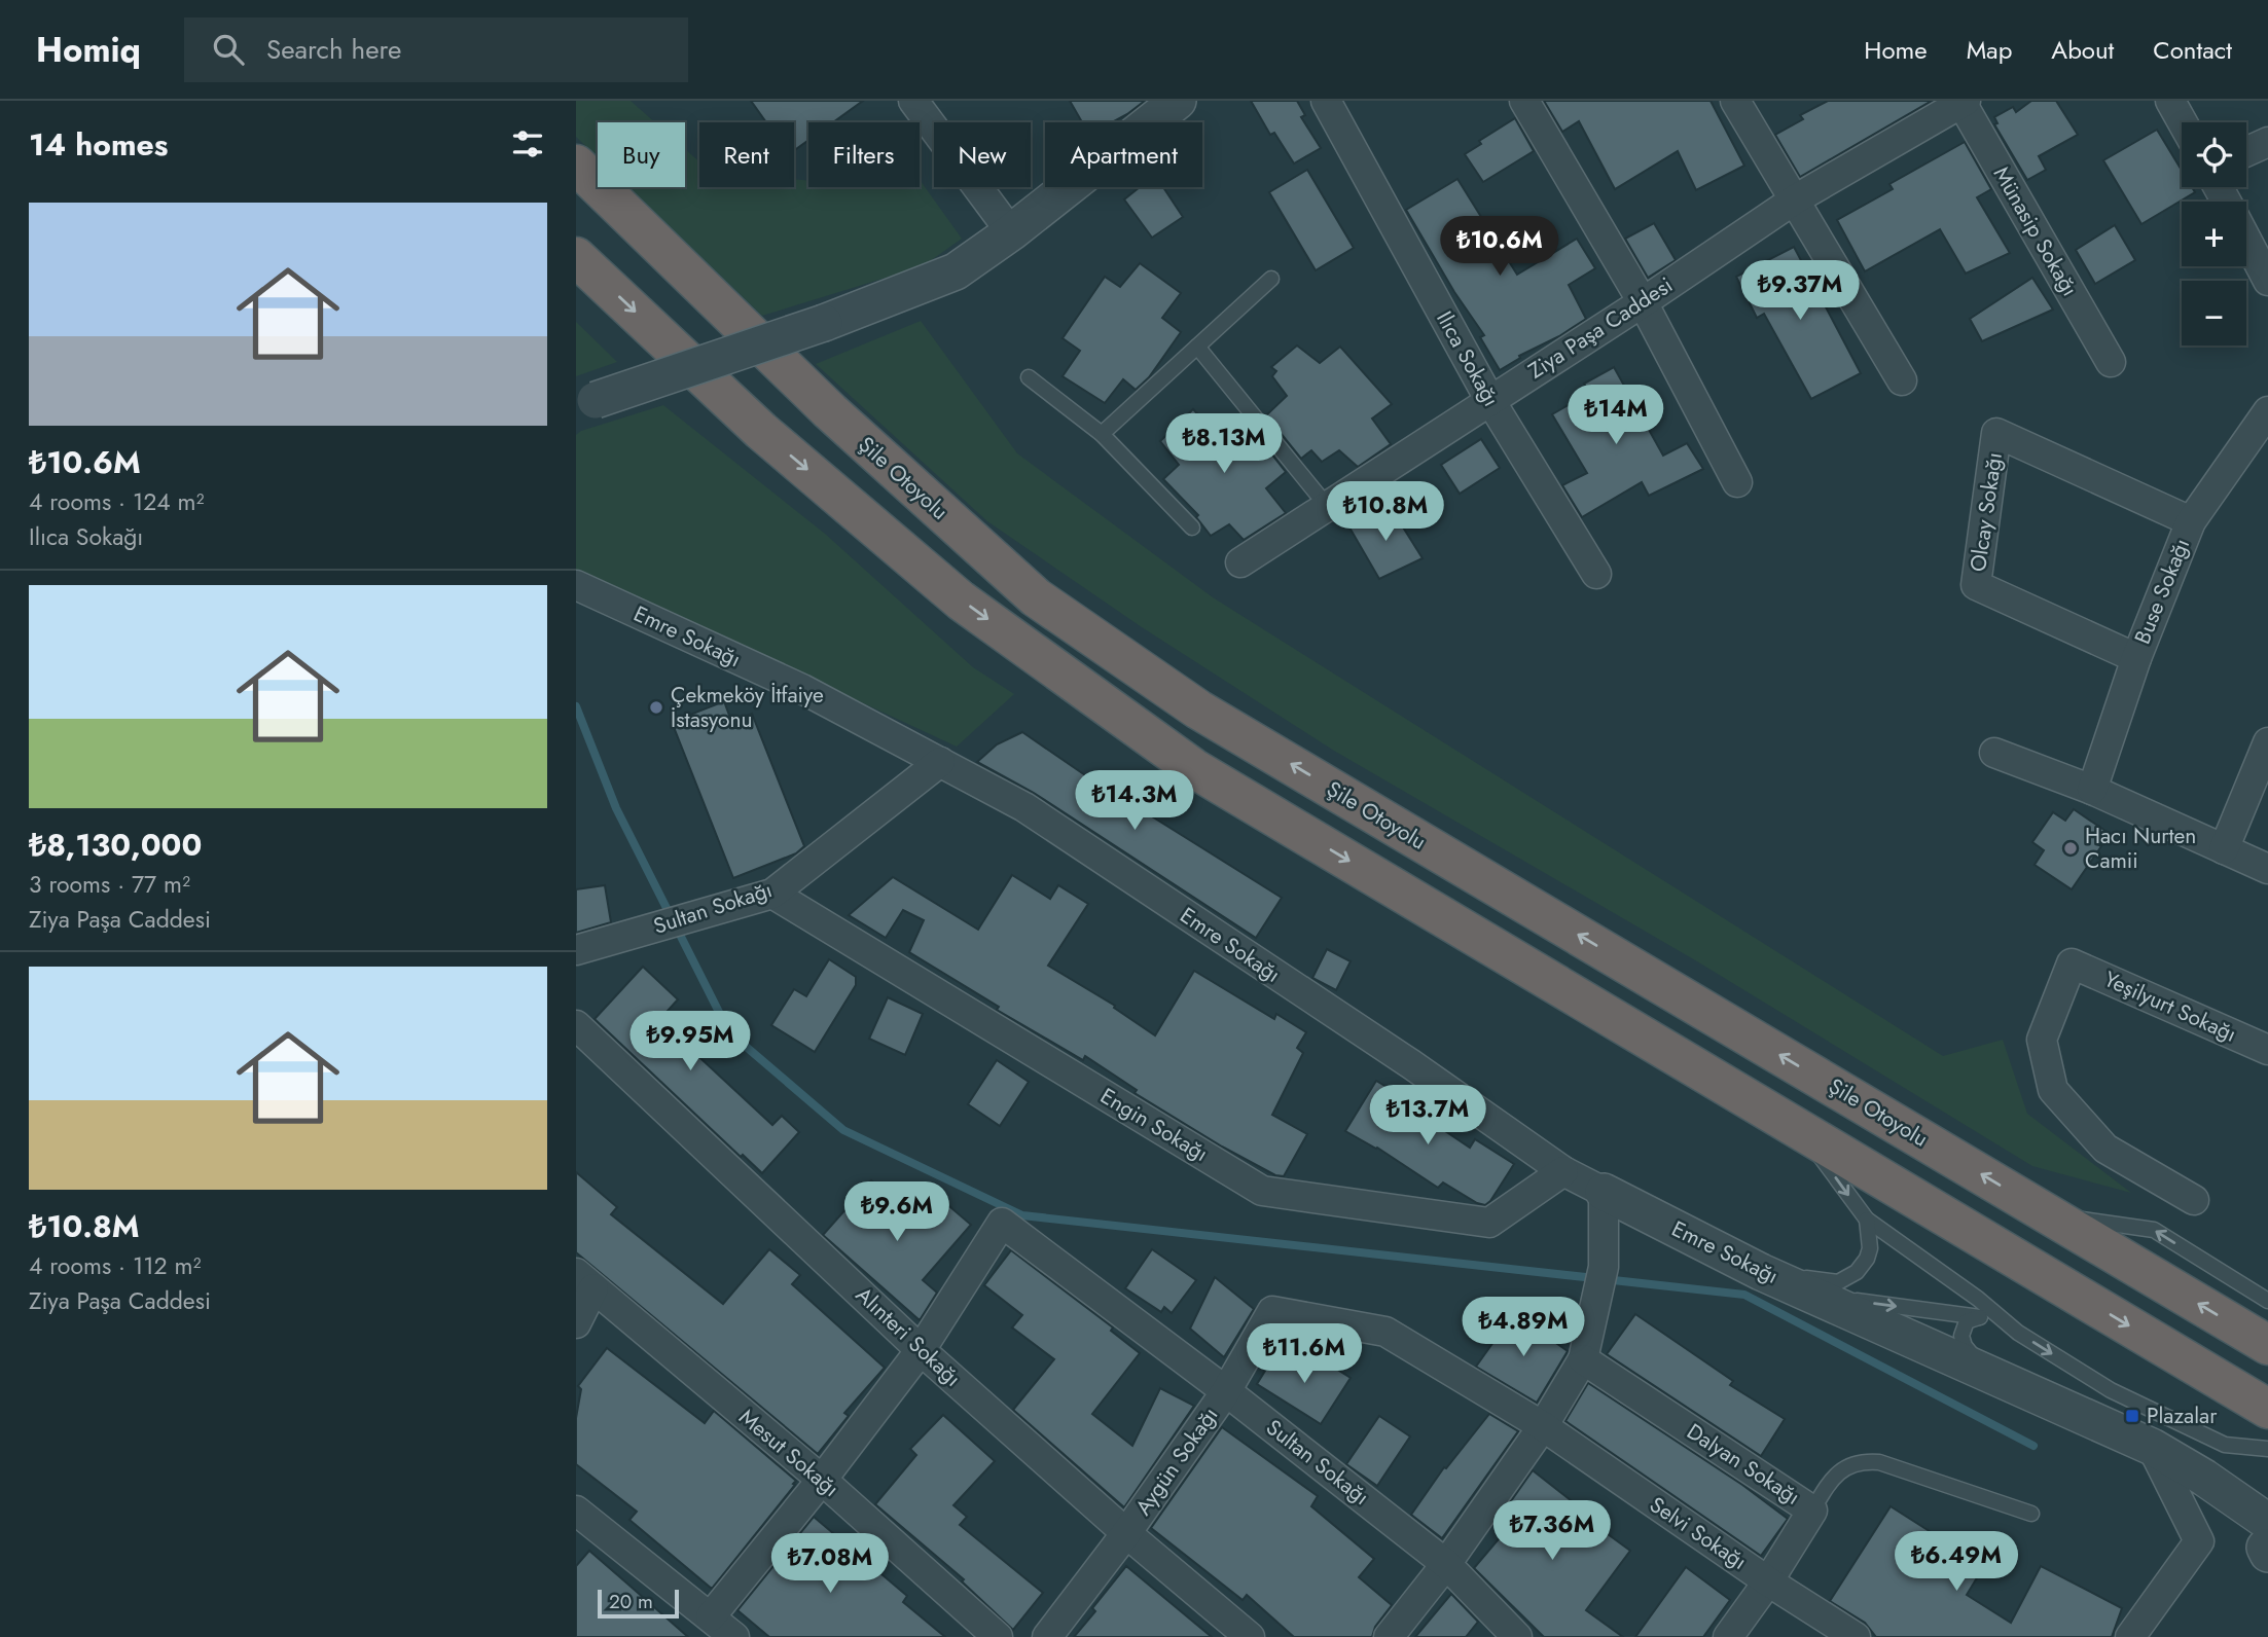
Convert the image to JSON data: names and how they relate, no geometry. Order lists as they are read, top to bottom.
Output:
{
  "streets": {
    "highway": ["Şile Otoyolu"],
    "street": [
      "Münasip Sokağı",
      "Ziya Paşa Caddesi",
      "Ilıca Sokağı",
      "Olcay Sokağı",
      "Buse Sokağı",
      "Emre Sokağı",
      "Sultan Sokağı",
      "Yeşilyurt Sokağı",
      "Engin Sokağı",
      "Alınteri Sokağı",
      "Mesut Sokağı",
      "Aygün Sokağı",
      "Dalyan Sokağı",
      "Selvi Sokağı"
    ]
  },
  "crossings": [
    ["Münasip Sokağı", "Ziya Paşa Caddesi"],
    ["Ziya Paşa Caddesi", "Ilıca Sokağı"],
    ["Olcay Sokağı", "Buse Sokağı"],
    ["Emre Sokağı", "Sultan Sokağı"],
    ["Emre Sokağı", "Engin Sokağı"],
    ["Sultan Sokağı", "Engin Sokağı"],
    ["Sultan Sokağı", "Alınteri Sokağı"],
    ["Sultan Sokağı", "Aygün Sokağı"],
    ["Alınteri Sokağı", "Aygün Sokağı"],
    ["Aygün Sokağı", "Selvi Sokağı"],
    ["Dalyan Sokağı", "Selvi Sokağı"]
  ],
  "places": {
    "other": ["Çekmeköy İtfaiye İstasyonu", "Hacı Nurten Camii"],
    "transit": ["Plazalar"]
  },
  "scale_bar": "20 m",
  "page": {
    "header": "Homiq",
    "search": "Search here",
    "nav": [
      "Home",
      "Map",
      "About",
      "Contact"
    ],
    "heading": "14 homes",
    "map_buttons": ["+", "−"],
    "chip": [
      "Buy",
      "Rent",
      "Filters",
      "New",
      "Apartment"
    ],
    "list": [
      {
        "name": "₺10.6M",
        "note": "4 rooms · 124 m² · Ilıca Sokağı"
      },
      {
        "name": "₺8,130,000",
        "note": "3 rooms · 77 m² · Ziya Paşa Caddesi"
      },
      {
        "name": "₺10.8M",
        "note": "4 rooms · 112 m² · Ziya Paşa Caddesi"
      }
    ],
    "price": [
      "₺10.6M",
      "₺9.37M",
      "₺14M",
      "₺8.13M",
      "₺10.8M",
      "₺14.3M",
      "₺9.95M",
      "₺13.7M",
      "₺9.6M",
      "₺4.89M",
      "₺11.6M",
      "₺7.36M",
      "₺6.49M",
      "₺7.08M"
    ],
    "scale": "20 m"
  }
}
